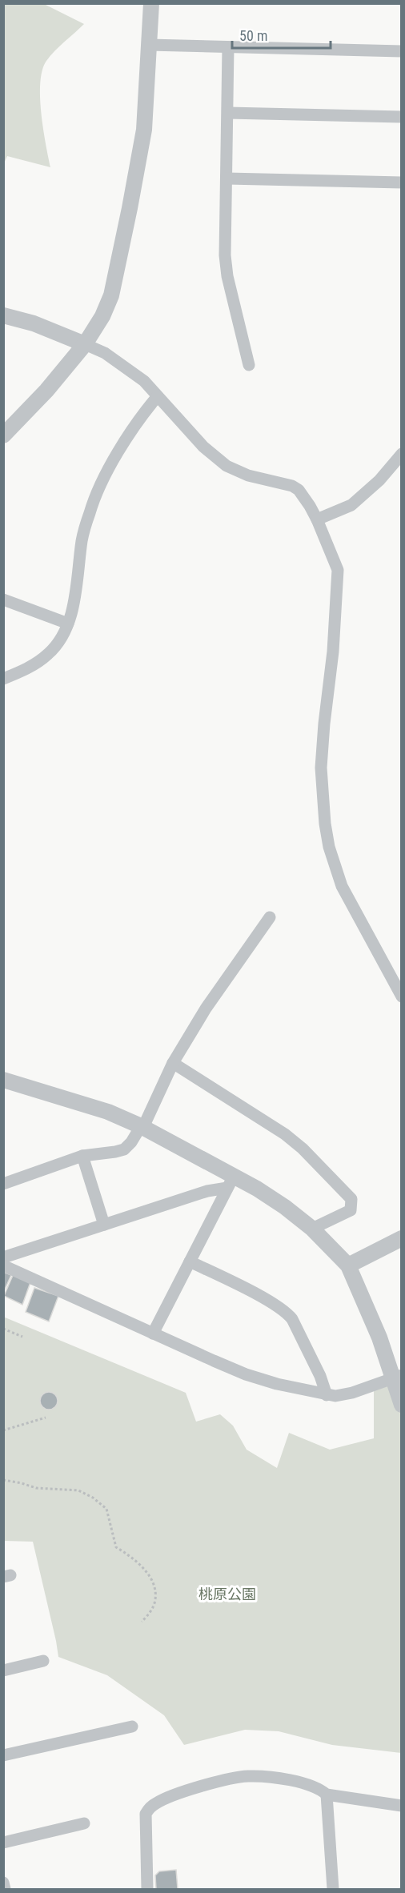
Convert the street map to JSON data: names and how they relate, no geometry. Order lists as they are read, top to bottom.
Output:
{
  "parks": ["桃原公園"],
  "scale_bar": "50 m"
}
